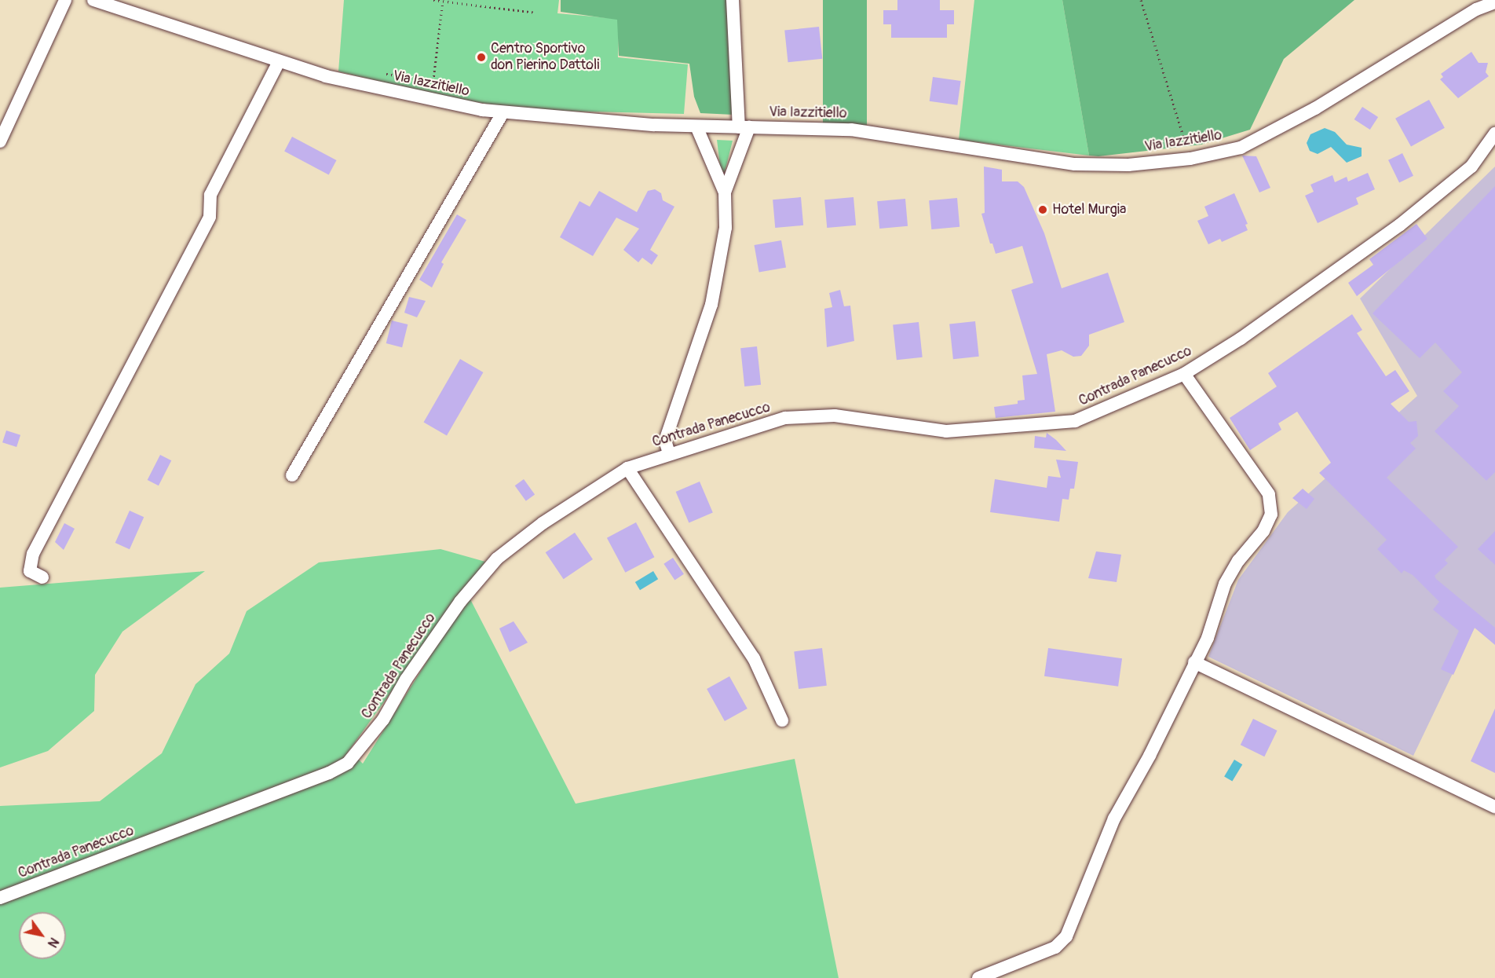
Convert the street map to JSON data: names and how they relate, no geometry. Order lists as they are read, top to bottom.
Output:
{
  "streets": {
    "street": ["Via Iazzitiello", "Contrada Panecucco"]
  },
  "places": ["Centro Sportivo don Pierino Dattoli", "Hotel Murgia"],
  "north": "bottom right"
}
